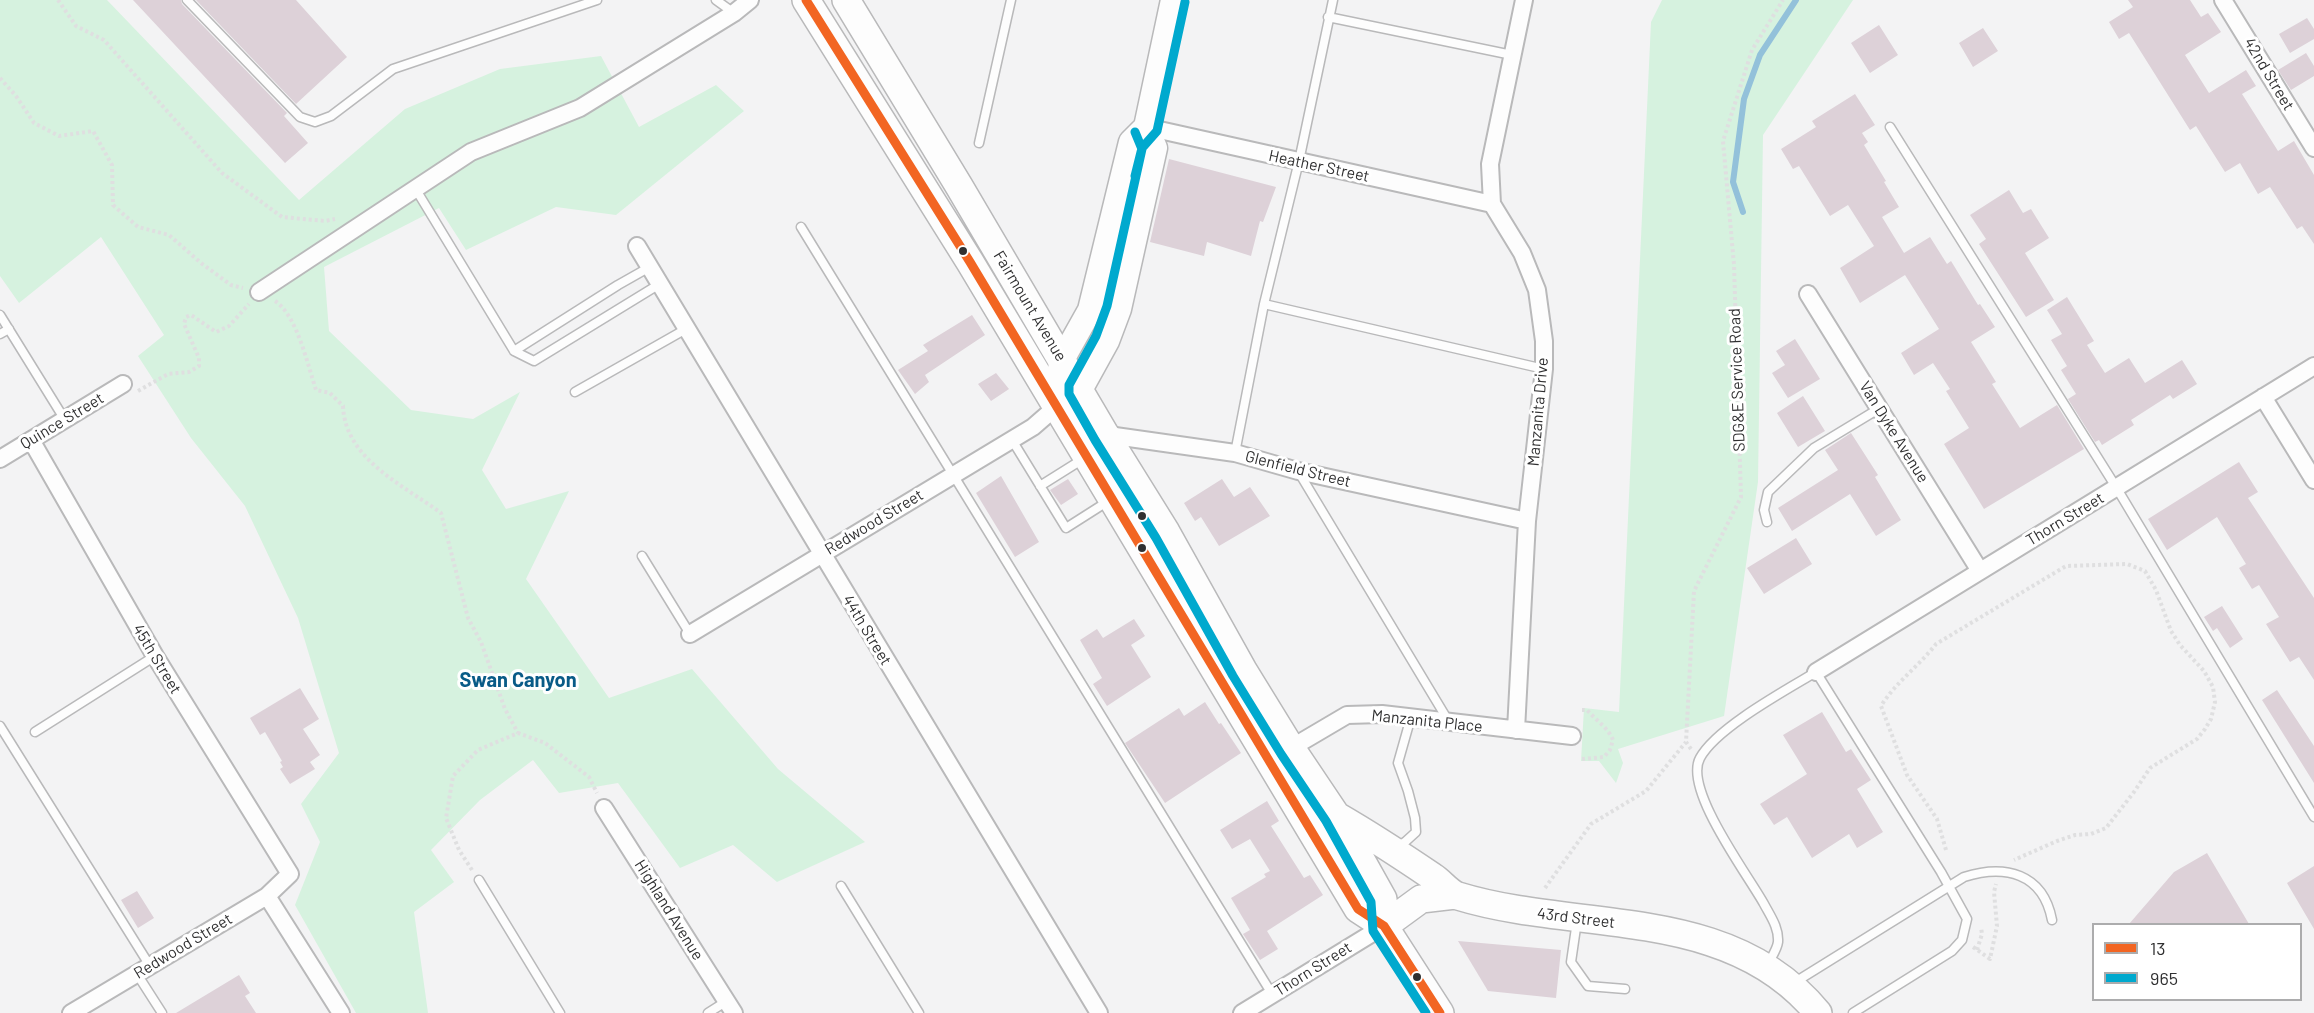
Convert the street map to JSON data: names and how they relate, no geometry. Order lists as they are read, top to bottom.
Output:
{
  "streets": {
    "main road": ["Fairmount Avenue", "43rd Street"],
    "street": [
      "42nd Street",
      "Heather Street",
      "Manzanita Drive",
      "Quince Street",
      "Van Dyke Avenue",
      "Glenfield Street",
      "Thorn Street",
      "Redwood Street",
      "44th Street",
      "45th Street",
      "Manzanita Place",
      "Highland Avenue"
    ],
    "path": ["SDG&E Service Road"]
  },
  "crossings": [
    ["Heather Street", "Manzanita Drive"],
    ["Fairmount Avenue", "Glenfield Street"],
    ["Fairmount Avenue", "Thorn Street"],
    ["Fairmount Avenue", "Redwood Street"],
    ["Fairmount Avenue", "Manzanita Place"],
    ["Fairmount Avenue", "43rd Street"],
    ["Manzanita Drive", "Glenfield Street"],
    ["Manzanita Drive", "Manzanita Place"],
    ["Quince Street", "45th Street"],
    ["Van Dyke Avenue", "Thorn Street"],
    ["Glenfield Street", "Redwood Street"],
    ["Redwood Street", "44th Street"],
    ["Redwood Street", "45th Street"]
  ],
  "districts": ["Swan Canyon"],
  "lines": ["transit line 13", "transit line 965"],
  "legend": ["13", "965"]
}
